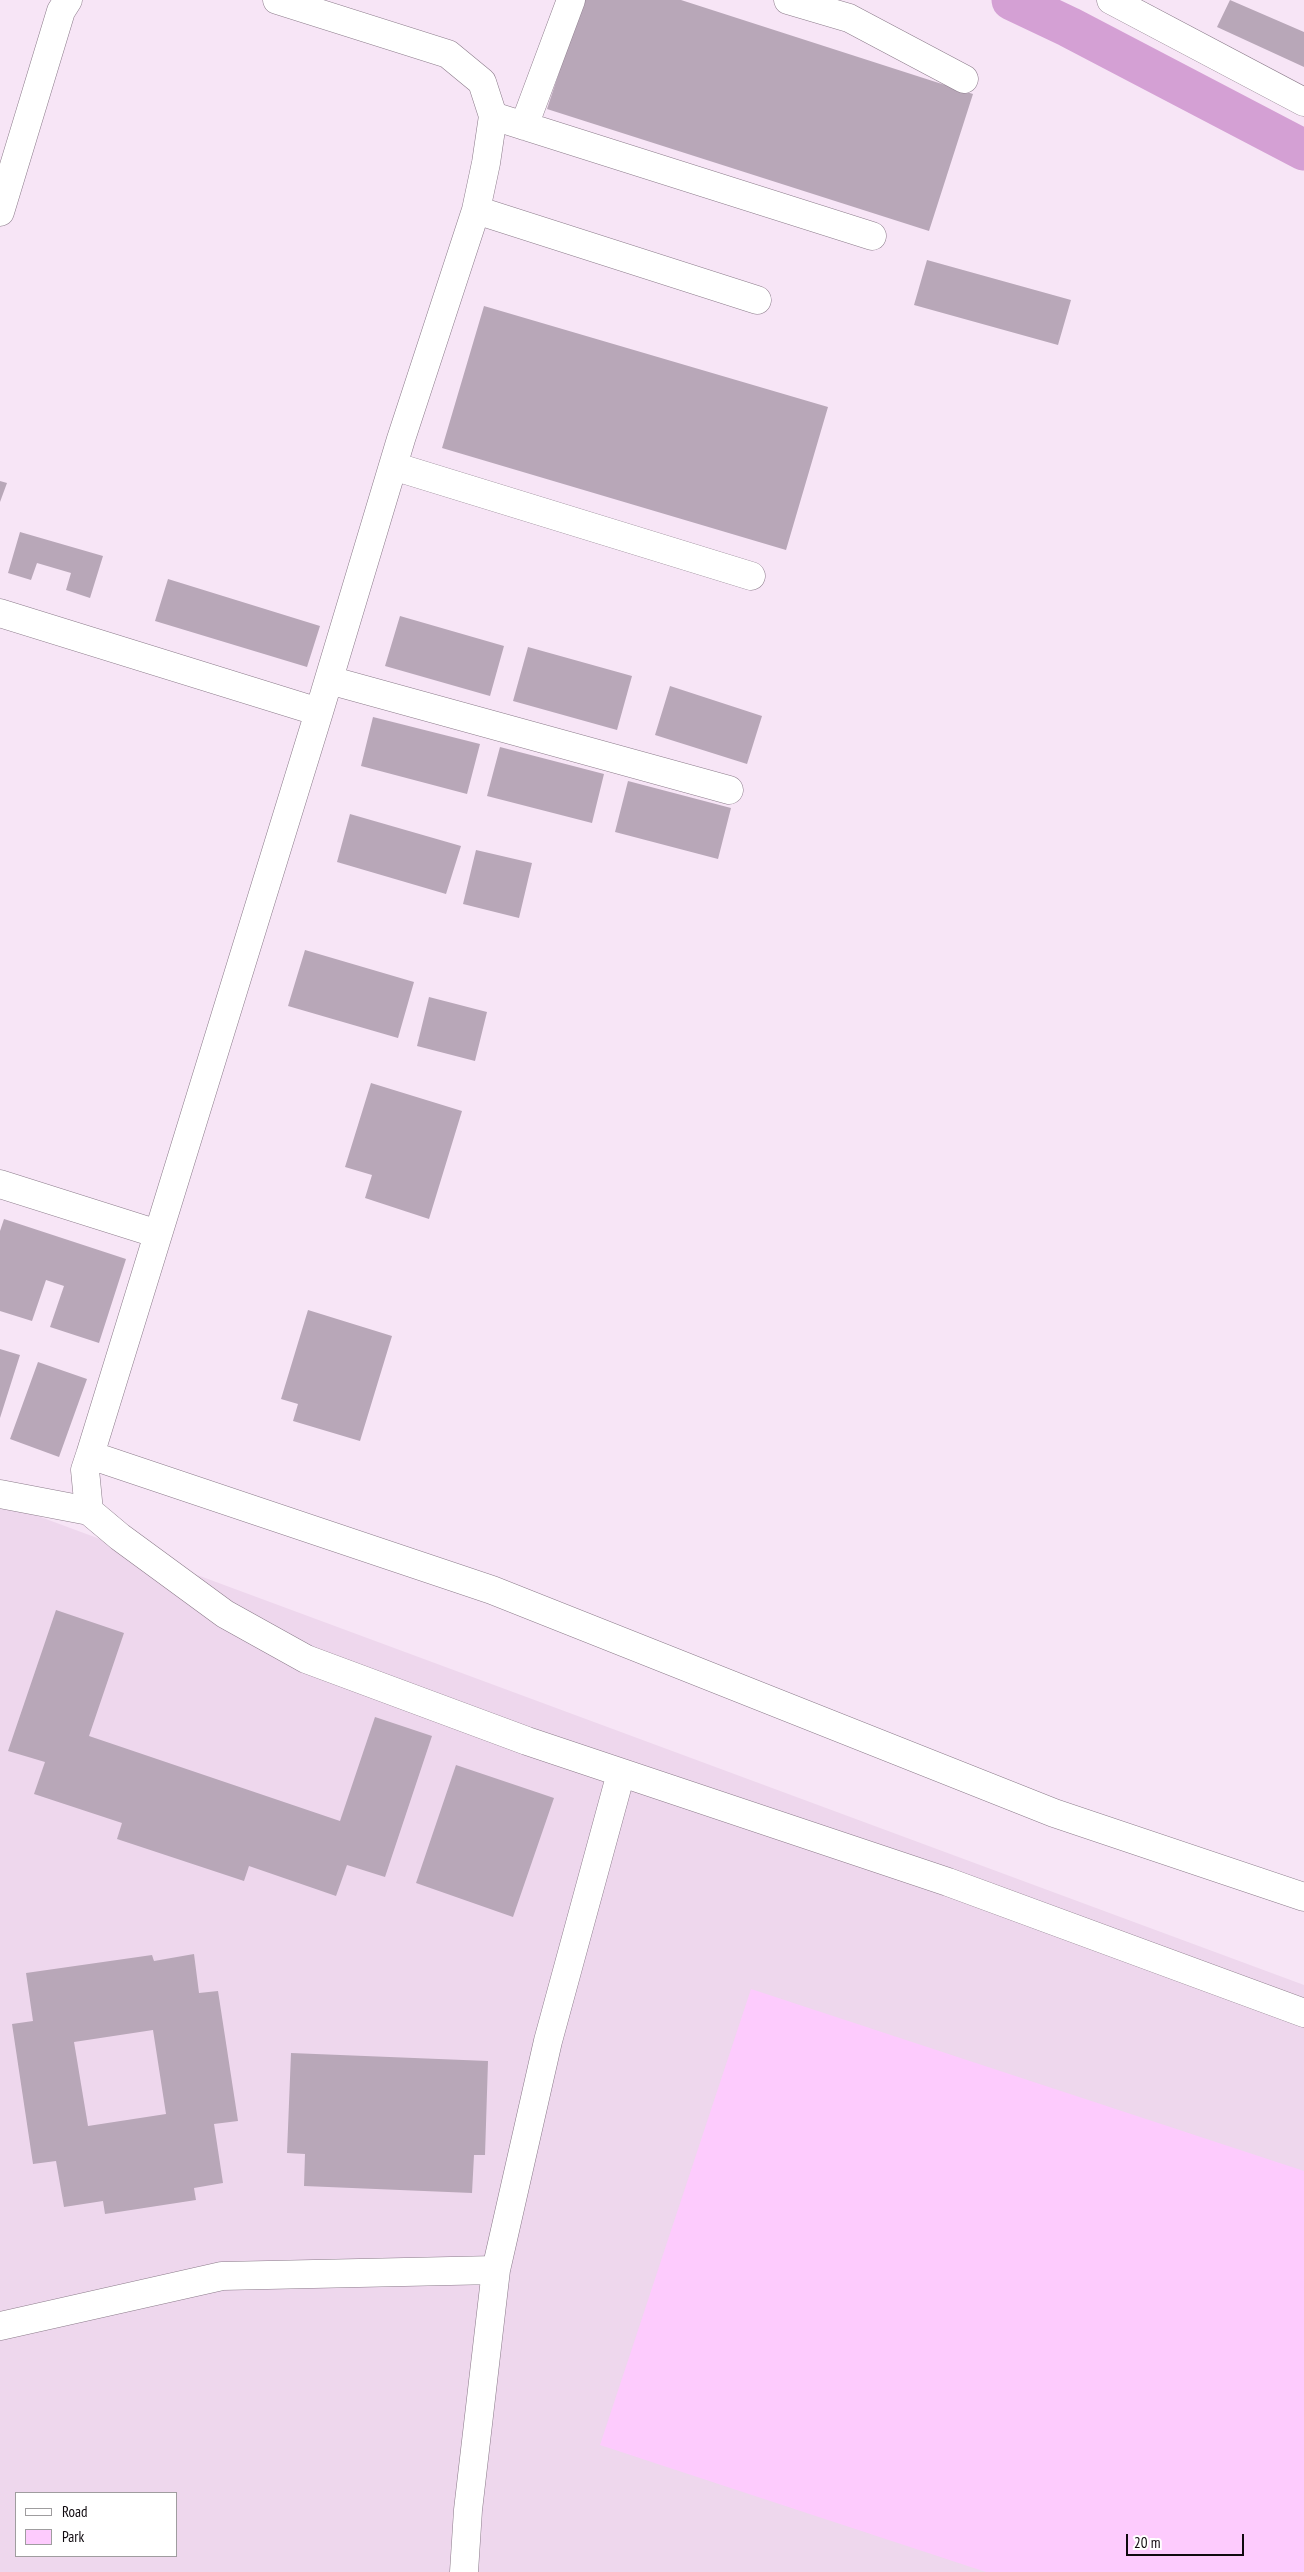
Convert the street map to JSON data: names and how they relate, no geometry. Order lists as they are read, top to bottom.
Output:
{
  "legend": ["Road", "Park"],
  "scale_bar": "20 m"
}
